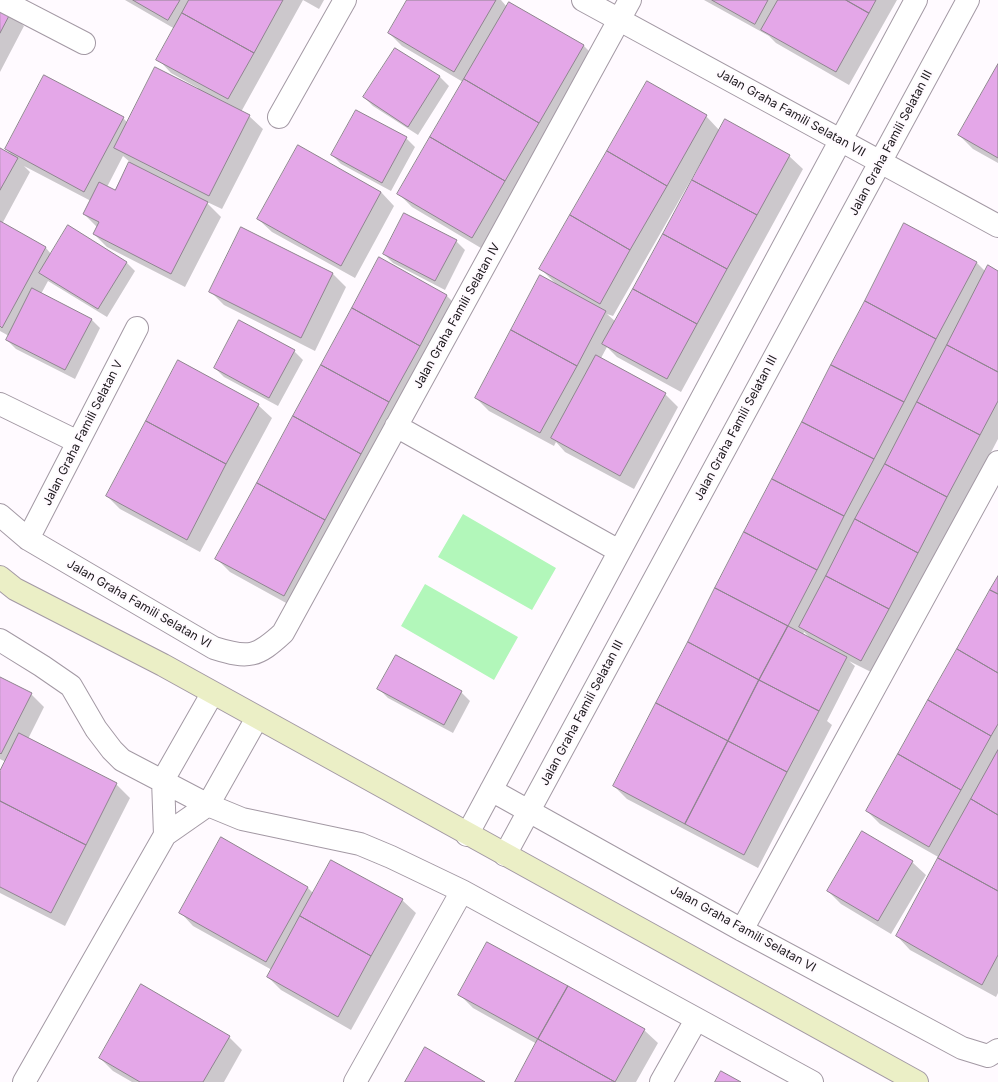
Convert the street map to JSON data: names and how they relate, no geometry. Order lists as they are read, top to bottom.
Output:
{
  "streets": {
    "street": [
      "Jalan Graha Famili Selatan VII",
      "Jalan Graha Famili Selatan III",
      "Jalan Graha Famili Selatan IV",
      "Jalan Graha Famili Selatan V",
      "Jalan Graha Famili Selatan VI"
    ]
  },
  "crossings": [
    ["Jalan Graha Famili Selatan VII", "Jalan Graha Famili Selatan III"],
    ["Jalan Graha Famili Selatan VII", "Jalan Graha Famili Selatan IV"],
    ["Jalan Graha Famili Selatan III", "Jalan Graha Famili Selatan VI"],
    ["Jalan Graha Famili Selatan IV", "Jalan Graha Famili Selatan VI"],
    ["Jalan Graha Famili Selatan V", "Jalan Graha Famili Selatan VI"]
  ]
}
